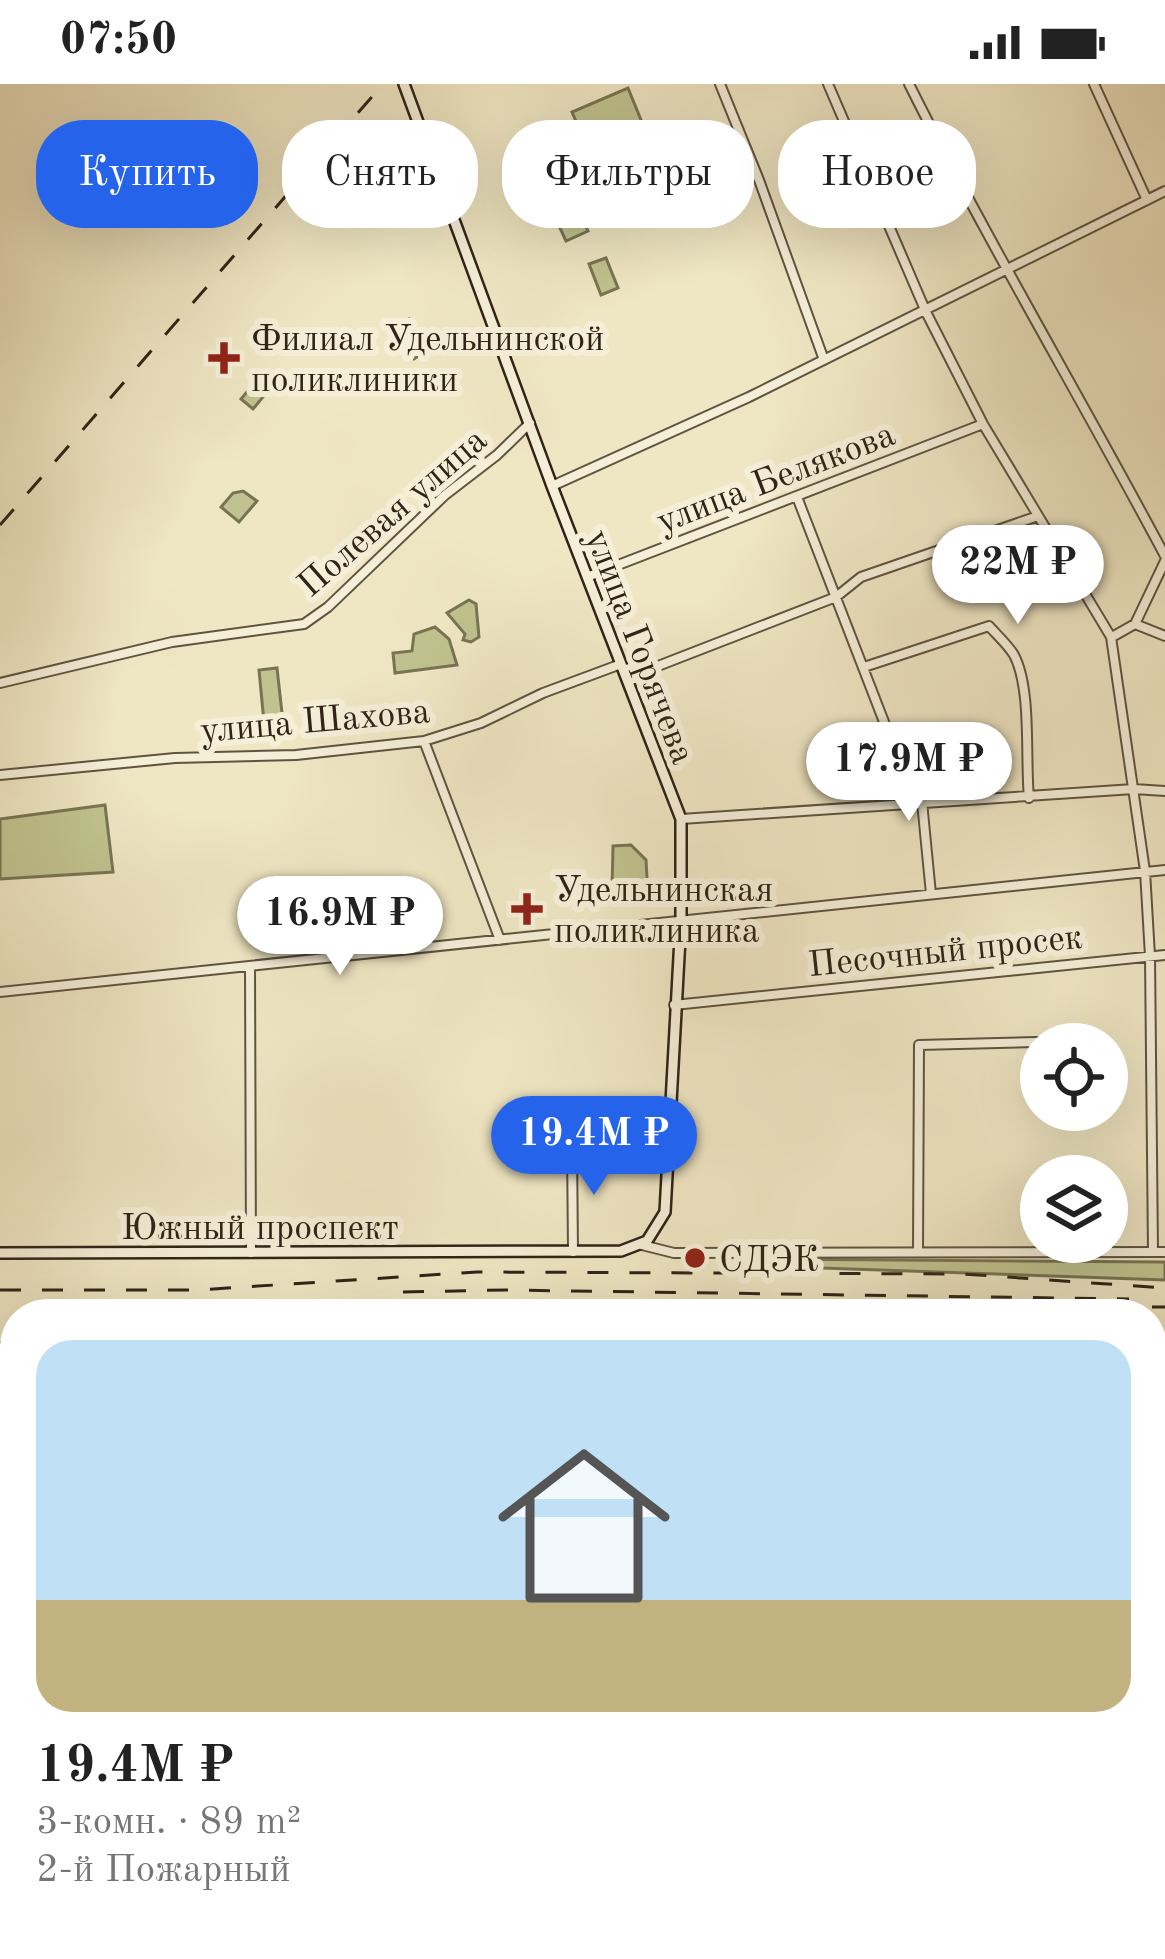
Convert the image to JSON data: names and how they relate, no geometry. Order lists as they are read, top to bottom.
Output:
{
  "streets": {
    "main road": ["улица Горячева", "Южный проспект"],
    "street": [
      "улица Белякова",
      "Полевая улица",
      "улица Шахова",
      "Песочный просек"
    ]
  },
  "crossings": [
    ["улица Белякова", "улица Горячева"],
    ["Полевая улица", "улица Горячева"],
    ["улица Горячева", "улица Шахова"],
    ["улица Горячева", "Песочный просек"],
    ["улица Горячева", "Южный проспект"]
  ],
  "places": {
    "health": ["Филиал Удельнинской поликлиники", "Удельнинская поликлиника"],
    "other": ["СДЭК"]
  },
  "page": {
    "status": "07:50",
    "chip": [
      "Купить",
      "Снять",
      "Фильтры",
      "Новое"
    ],
    "price": [
      "22M ₽",
      "17.9M ₽",
      "16.9M ₽",
      "19.4M ₽"
    ],
    "list": [
      {
        "name": "19.4M ₽",
        "note": "3-комн. · 89 m² · 2-й Пожарный"
      }
    ]
  }
}
